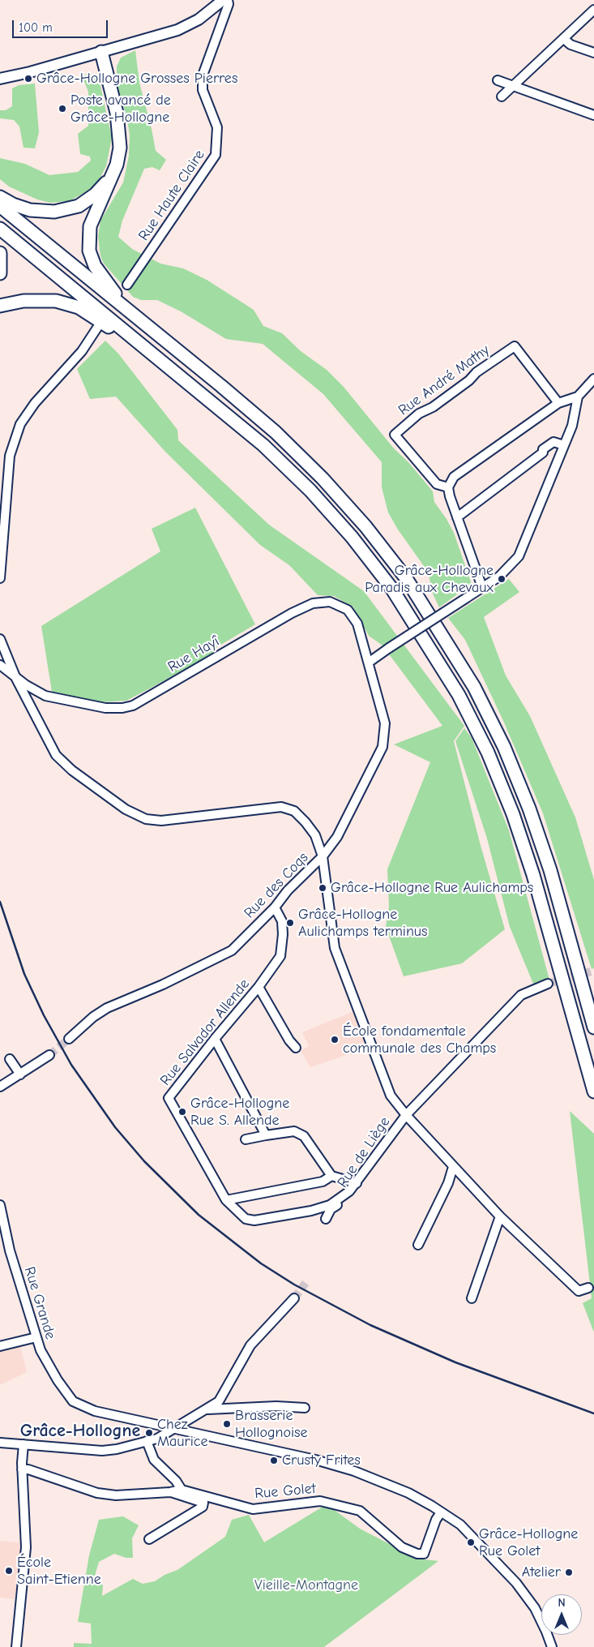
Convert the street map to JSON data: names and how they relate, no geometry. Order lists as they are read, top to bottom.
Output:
{
  "streets": {
    "street": [
      "Rue Haute Claire",
      "Rue André Mathy",
      "Rue Hayî",
      "Rue des Coqs",
      "Rue Salvador Allende",
      "Rue de Liège",
      "Rue Grande",
      "Rue Golet"
    ]
  },
  "crossings": [
    ["Rue Hayî", "Rue des Coqs"],
    ["Rue des Coqs", "Rue Salvador Allende"],
    ["Rue Salvador Allende", "Rue de Liège"]
  ],
  "districts": ["Grâce-Hollogne"],
  "parks": ["Vieille-Montagne"],
  "places": [
    "Grâce-Hollogne Grosses Pierres",
    "Poste avancé de Grâce-Hollogne",
    "Grâce-Hollogne Paradis aux Chevaux",
    "Grâce-Hollogne Rue Aulichamps",
    "Grâce-Hollogne Aulichamps terminus",
    "École fondamentale communale des Champs",
    "Grâce-Hollogne Rue S. Allende",
    "Brasserie Hollognoise",
    "Chez Maurice",
    "Crusty Frites",
    "Grâce-Hollogne Rue Golet",
    "École Saint-Etienne",
    "Atelier"
  ],
  "scale_bar": "100 m",
  "north": "top"
}
